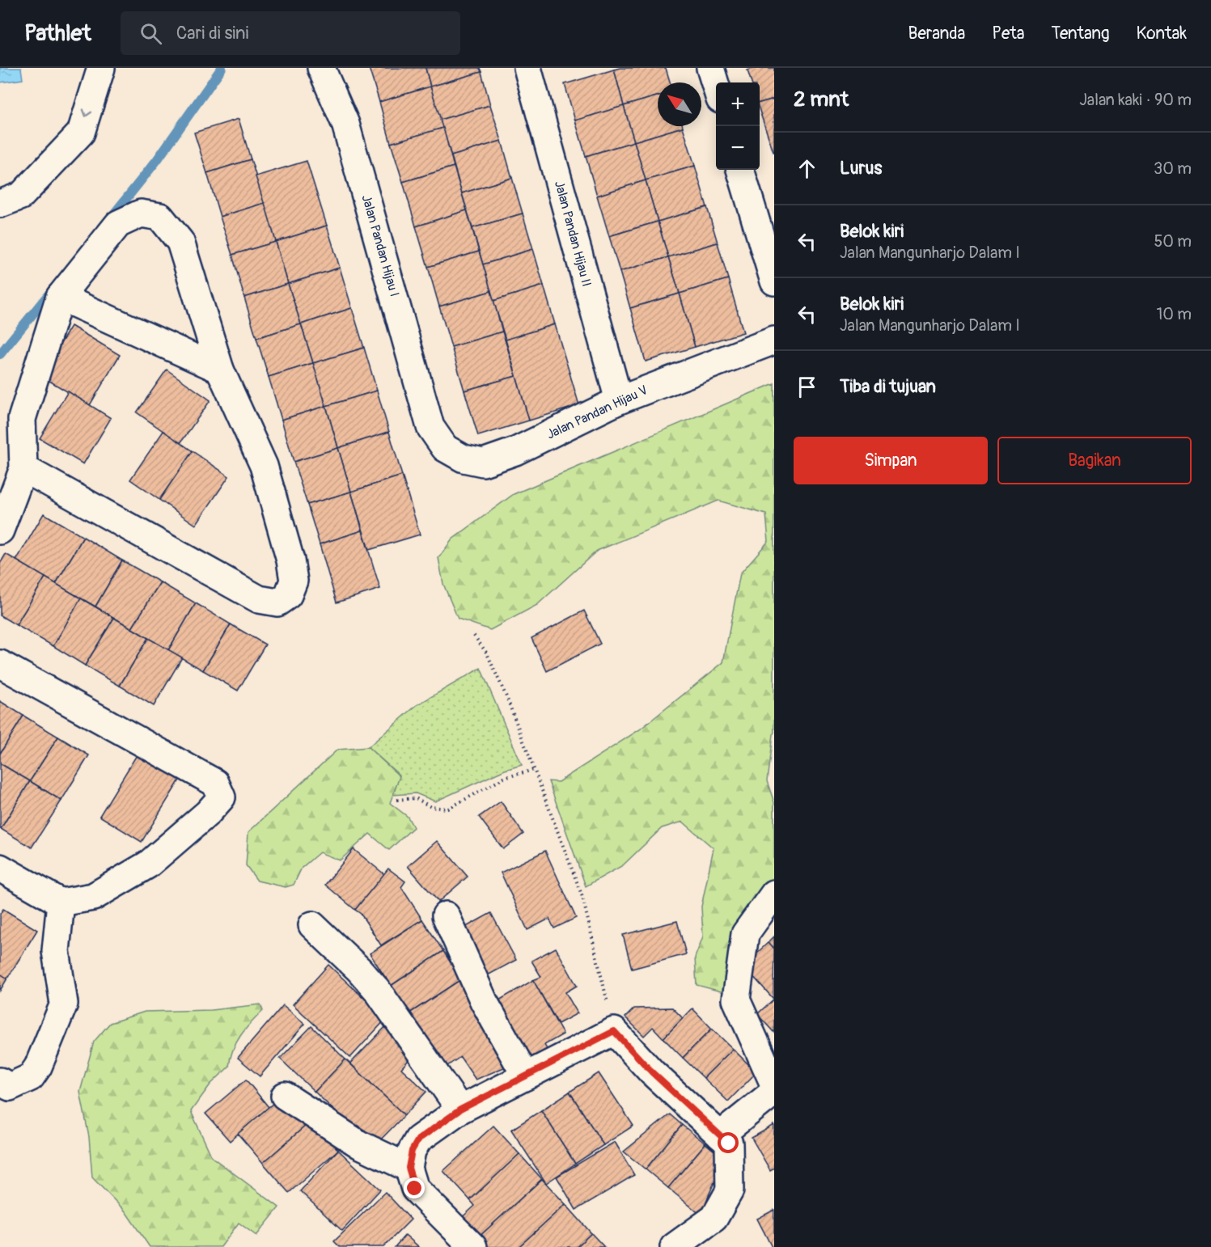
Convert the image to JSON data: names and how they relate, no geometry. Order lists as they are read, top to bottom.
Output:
{
  "streets": {
    "street": ["Jalan Pandan Hijau II", "Jalan Pandan Hijau I", "Jalan Pandan Hijau V"]
  },
  "crossings": [
    ["Jalan Pandan Hijau II", "Jalan Pandan Hijau V"],
    ["Jalan Pandan Hijau I", "Jalan Pandan Hijau V"]
  ],
  "north": "top left",
  "page": {
    "header": "Pathlet",
    "search": "Cari di sini",
    "nav": [
      "Beranda",
      "Peta",
      "Tentang",
      "Kontak"
    ],
    "heading": ["2 mnt", "Jalan kaki · 90 m"],
    "map_buttons": ["+", "−"],
    "list": [
      ["Lurus", "30 m"],
      ["Belok kiri", "Jalan Mangunharjo Dalam I", "50 m"],
      ["Belok kiri", "Jalan Mangunharjo Dalam I", "10 m"],
      "Tiba di tujuan"
    ],
    "buttons": ["Simpan", "Bagikan"]
  }
}
